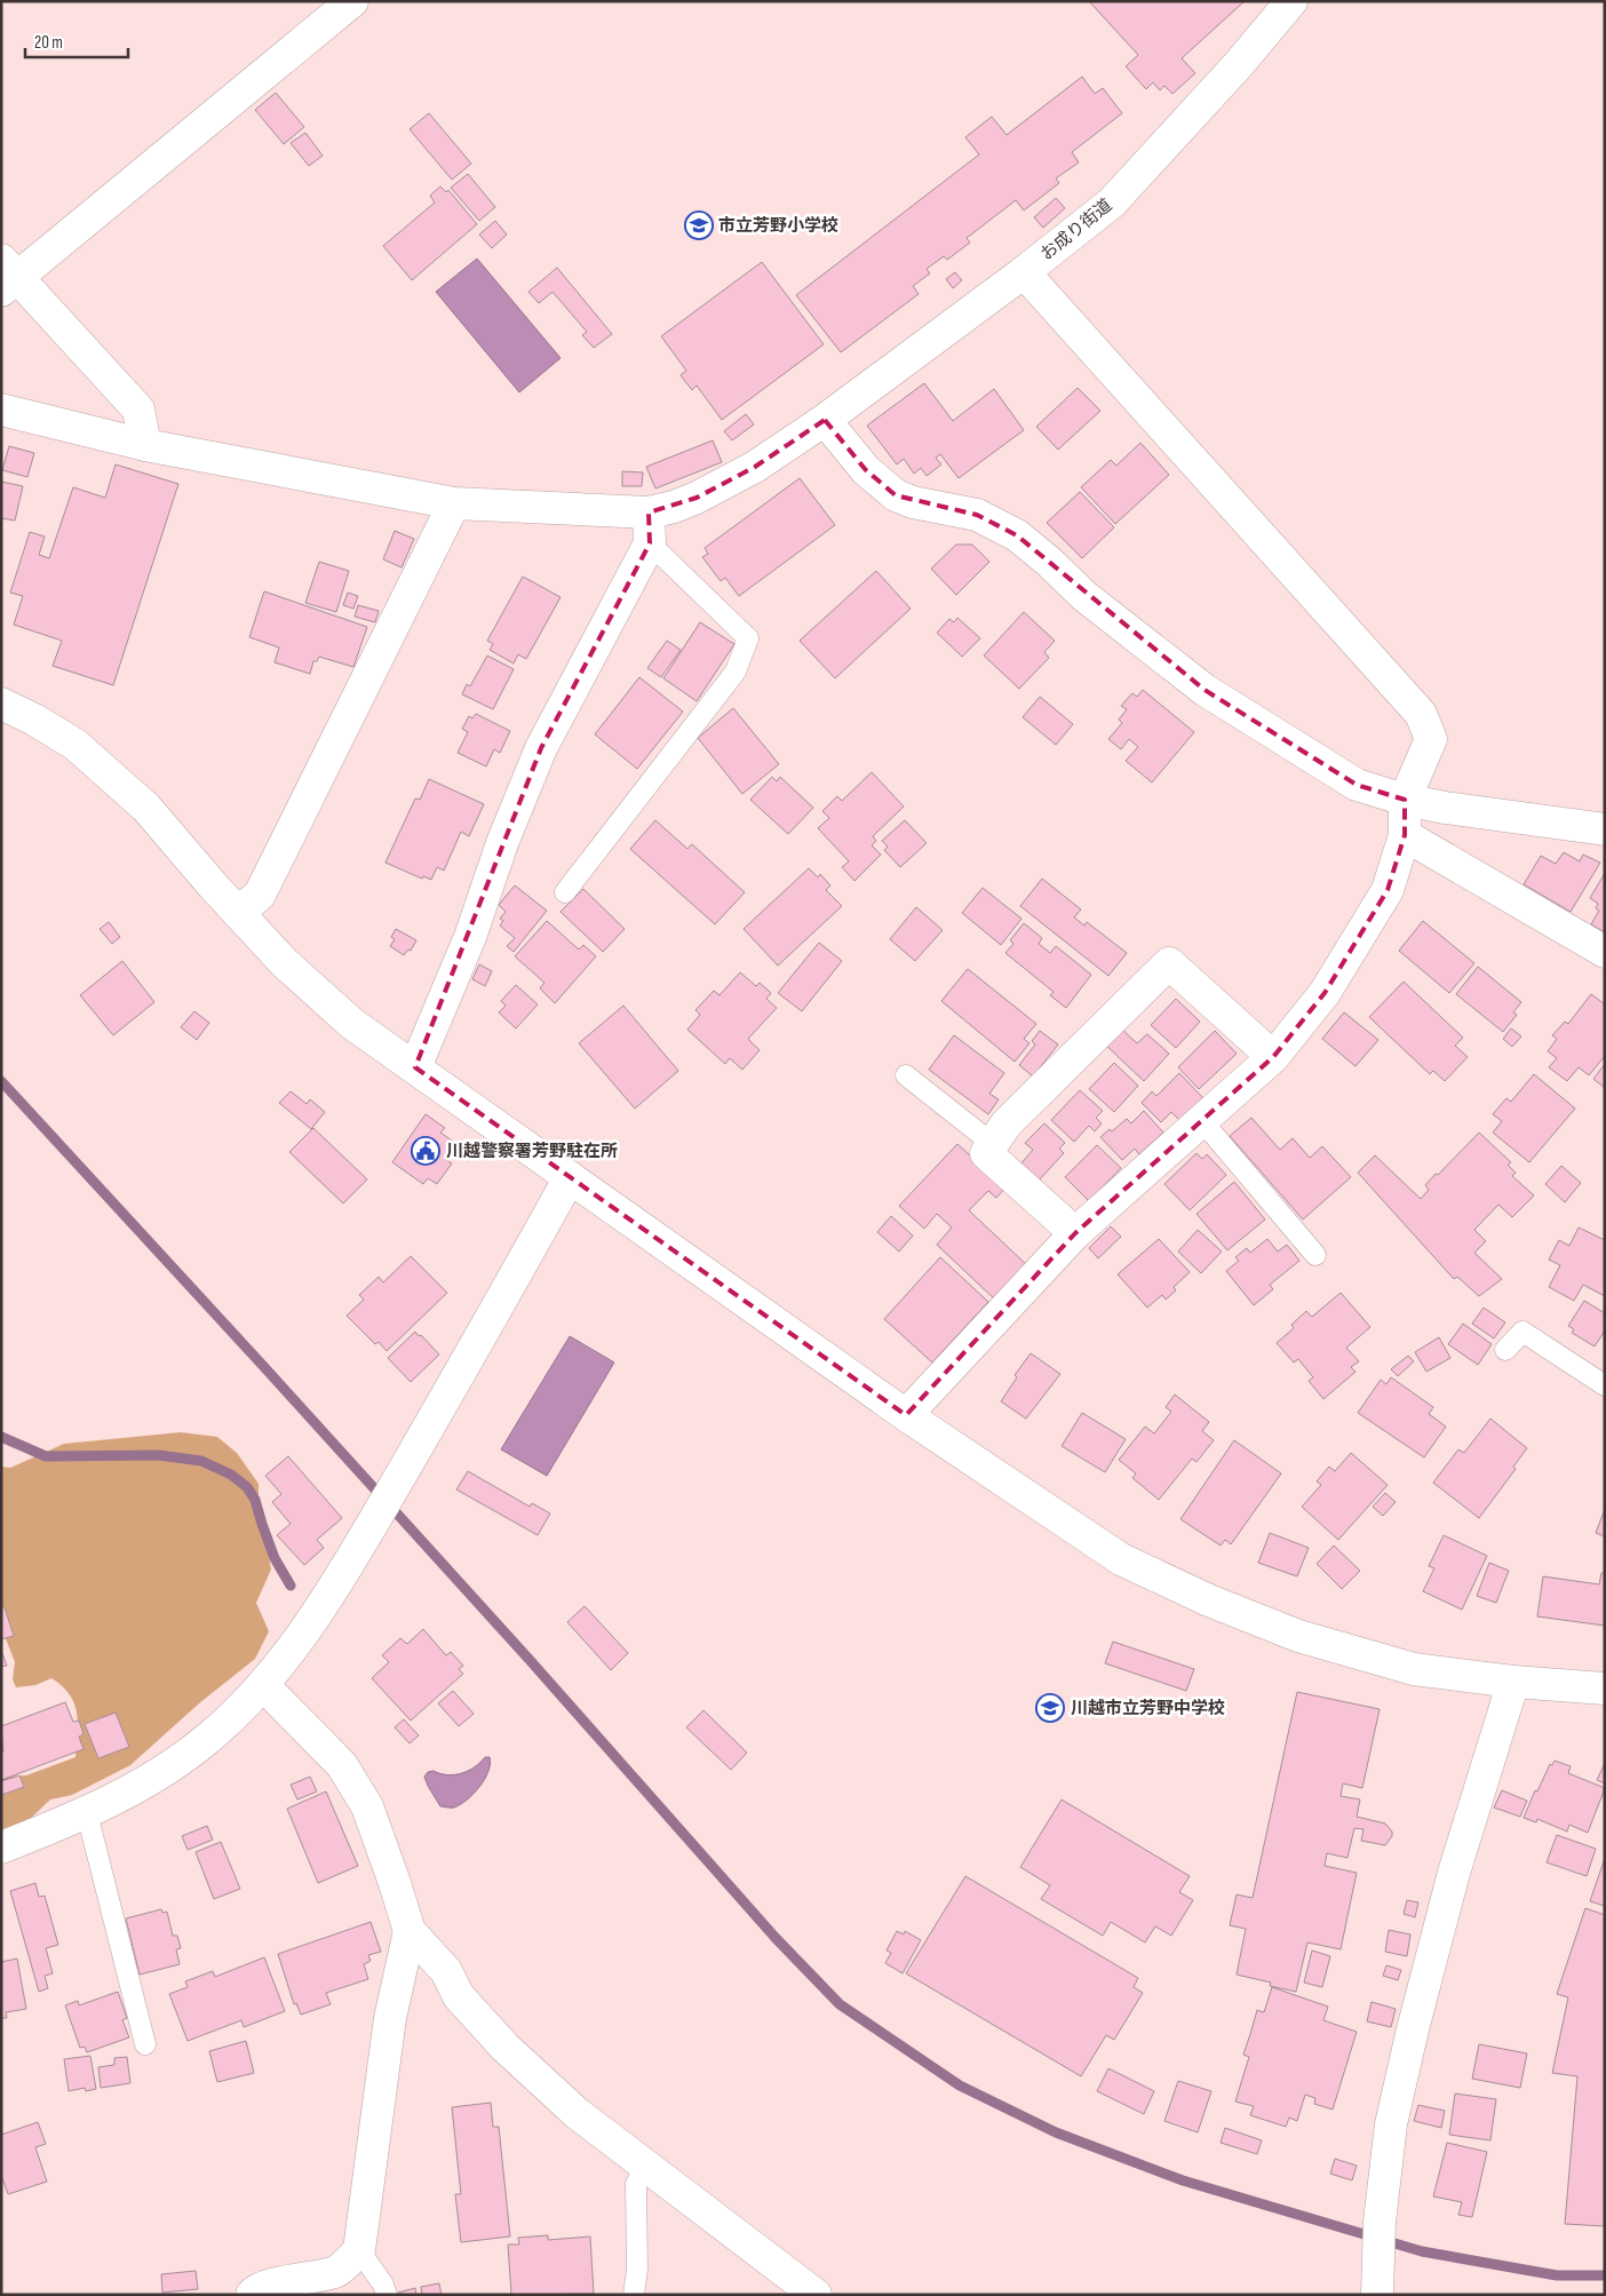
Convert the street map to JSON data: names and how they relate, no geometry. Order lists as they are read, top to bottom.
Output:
{
  "streets": {
    "street": ["お成り街道"]
  },
  "places": {
    "school or university": ["市立芳野小学校", "川越市立芳野中学校"],
    "public building": ["川越警察署芳野駐在所"]
  },
  "scale_bar": "20 m"
}
